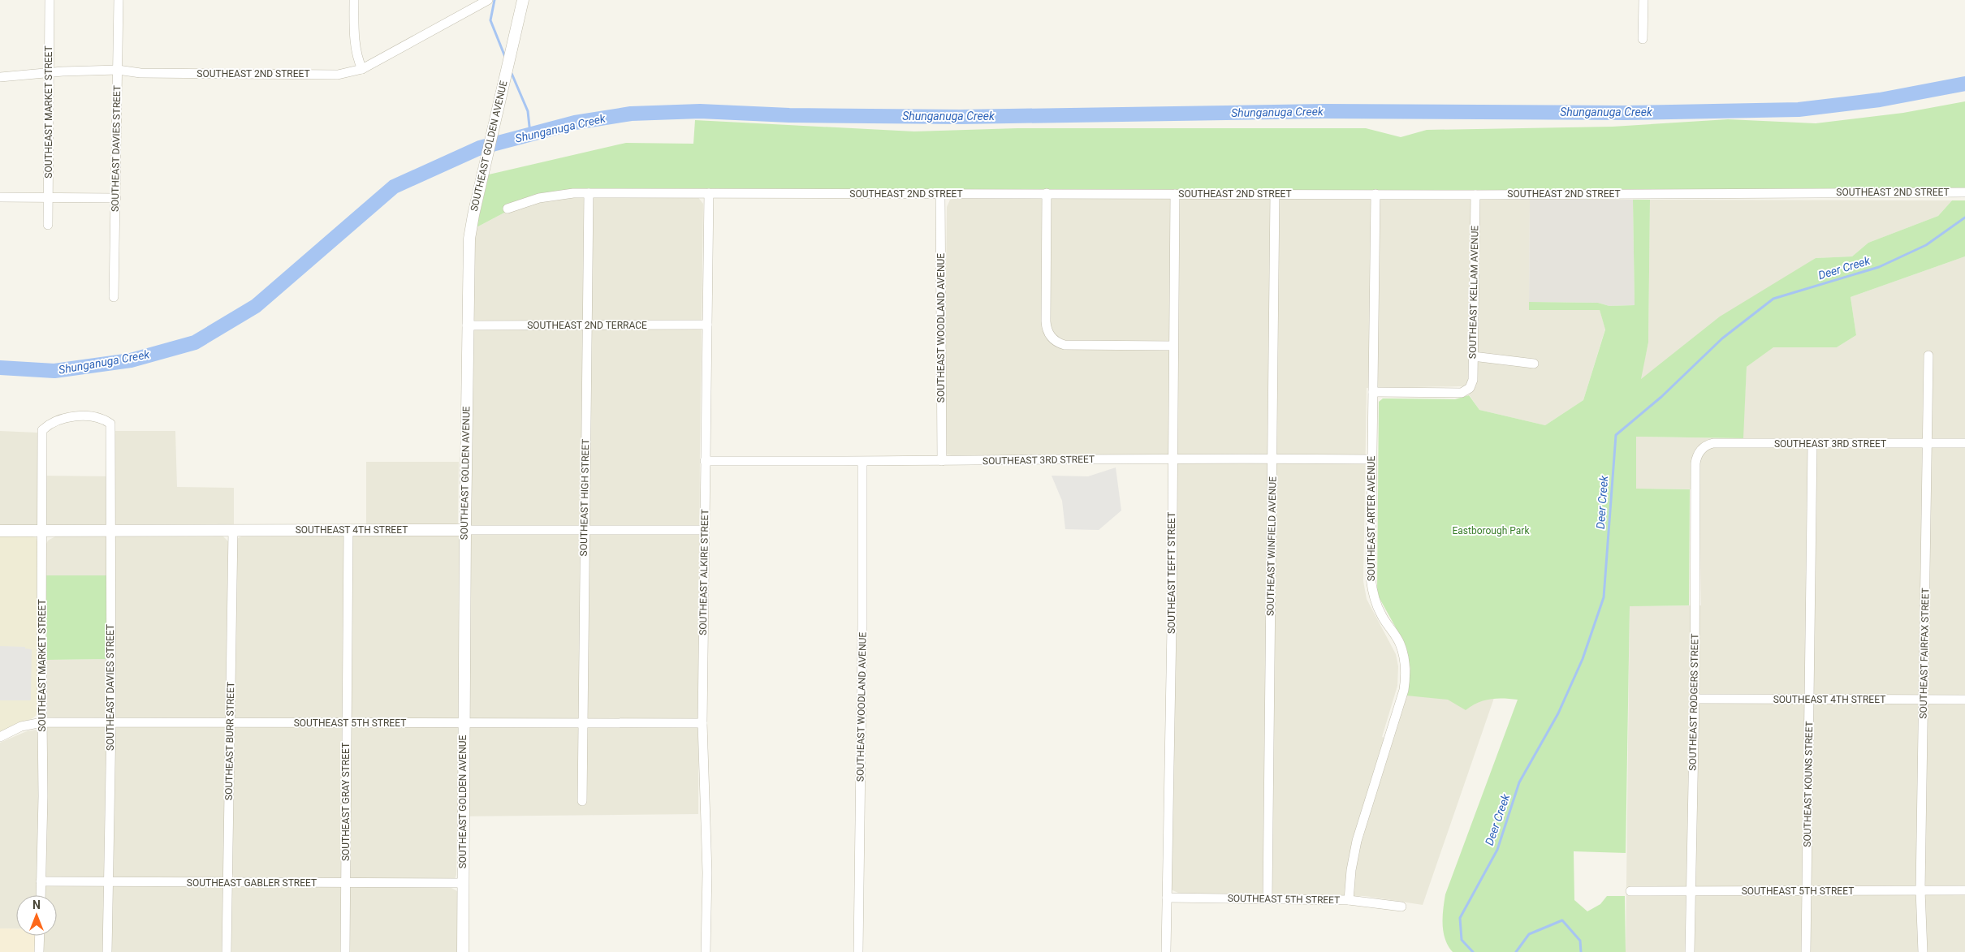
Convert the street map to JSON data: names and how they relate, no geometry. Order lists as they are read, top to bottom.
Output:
{
  "streets": {
    "street": [
      "SOUTHEAST 2ND STREET",
      "SOUTHEAST MARKET STREET",
      "SOUTHEAST GOLDEN AVENUE",
      "SOUTHEAST DAVIES STREET",
      "SOUTHEAST KELLAM AVENUE",
      "SOUTHEAST 2ND TERRACE",
      "SOUTHEAST WOODLAND AVENUE",
      "SOUTHEAST 3RD STREET",
      "SOUTHEAST HIGH STREET",
      "SOUTHEAST ARTER AVENUE",
      "SOUTHEAST 4TH STREET",
      "SOUTHEAST WINFIELD AVENUE",
      "SOUTHEAST ALKIRE STREET",
      "SOUTHEAST TEFFT STREET",
      "SOUTHEAST FAIRFAX STREET",
      "SOUTHEAST RODGERS STREET",
      "SOUTHEAST 5TH STREET",
      "SOUTHEAST BURR STREET",
      "SOUTHEAST KOUNS STREET",
      "SOUTHEAST GRAY STREET",
      "SOUTHEAST GABLER STREET"
    ]
  },
  "crossings": [
    ["SOUTHEAST 2ND STREET", "SOUTHEAST MARKET STREET"],
    ["SOUTHEAST 2ND STREET", "SOUTHEAST DAVIES STREET"],
    ["SOUTHEAST 2ND STREET", "SOUTHEAST KELLAM AVENUE"],
    ["SOUTHEAST 2ND STREET", "SOUTHEAST WOODLAND AVENUE"],
    ["SOUTHEAST 2ND STREET", "SOUTHEAST HIGH STREET"],
    ["SOUTHEAST 2ND STREET", "SOUTHEAST ARTER AVENUE"],
    ["SOUTHEAST 2ND STREET", "SOUTHEAST WINFIELD AVENUE"],
    ["SOUTHEAST 2ND STREET", "SOUTHEAST ALKIRE STREET"],
    ["SOUTHEAST 2ND STREET", "SOUTHEAST TEFFT STREET"],
    ["SOUTHEAST MARKET STREET", "SOUTHEAST DAVIES STREET"],
    ["SOUTHEAST MARKET STREET", "SOUTHEAST 4TH STREET"],
    ["SOUTHEAST MARKET STREET", "SOUTHEAST 5TH STREET"],
    ["SOUTHEAST MARKET STREET", "SOUTHEAST GABLER STREET"],
    ["SOUTHEAST GOLDEN AVENUE", "SOUTHEAST 2ND TERRACE"],
    ["SOUTHEAST GOLDEN AVENUE", "SOUTHEAST 4TH STREET"],
    ["SOUTHEAST GOLDEN AVENUE", "SOUTHEAST 5TH STREET"],
    ["SOUTHEAST GOLDEN AVENUE", "SOUTHEAST GABLER STREET"],
    ["SOUTHEAST DAVIES STREET", "SOUTHEAST 4TH STREET"],
    ["SOUTHEAST DAVIES STREET", "SOUTHEAST 5TH STREET"],
    ["SOUTHEAST DAVIES STREET", "SOUTHEAST GABLER STREET"],
    ["SOUTHEAST KELLAM AVENUE", "SOUTHEAST ARTER AVENUE"],
    ["SOUTHEAST 2ND TERRACE", "SOUTHEAST HIGH STREET"],
    ["SOUTHEAST 2ND TERRACE", "SOUTHEAST ALKIRE STREET"],
    ["SOUTHEAST WOODLAND AVENUE", "SOUTHEAST 3RD STREET"],
    ["SOUTHEAST 3RD STREET", "SOUTHEAST ARTER AVENUE"],
    ["SOUTHEAST 3RD STREET", "SOUTHEAST WINFIELD AVENUE"],
    ["SOUTHEAST 3RD STREET", "SOUTHEAST ALKIRE STREET"],
    ["SOUTHEAST 3RD STREET", "SOUTHEAST TEFFT STREET"],
    ["SOUTHEAST 3RD STREET", "SOUTHEAST FAIRFAX STREET"],
    ["SOUTHEAST 3RD STREET", "SOUTHEAST RODGERS STREET"],
    ["SOUTHEAST 3RD STREET", "SOUTHEAST KOUNS STREET"],
    ["SOUTHEAST HIGH STREET", "SOUTHEAST 4TH STREET"],
    ["SOUTHEAST HIGH STREET", "SOUTHEAST 5TH STREET"],
    ["SOUTHEAST ARTER AVENUE", "SOUTHEAST 5TH STREET"],
    ["SOUTHEAST 4TH STREET", "SOUTHEAST ALKIRE STREET"],
    ["SOUTHEAST 4TH STREET", "SOUTHEAST FAIRFAX STREET"],
    ["SOUTHEAST 4TH STREET", "SOUTHEAST RODGERS STREET"],
    ["SOUTHEAST 4TH STREET", "SOUTHEAST BURR STREET"],
    ["SOUTHEAST 4TH STREET", "SOUTHEAST KOUNS STREET"],
    ["SOUTHEAST 4TH STREET", "SOUTHEAST GRAY STREET"],
    ["SOUTHEAST WINFIELD AVENUE", "SOUTHEAST 5TH STREET"],
    ["SOUTHEAST ALKIRE STREET", "SOUTHEAST 5TH STREET"],
    ["SOUTHEAST TEFFT STREET", "SOUTHEAST 5TH STREET"],
    ["SOUTHEAST FAIRFAX STREET", "SOUTHEAST 5TH STREET"],
    ["SOUTHEAST RODGERS STREET", "SOUTHEAST 5TH STREET"],
    ["SOUTHEAST 5TH STREET", "SOUTHEAST BURR STREET"],
    ["SOUTHEAST 5TH STREET", "SOUTHEAST KOUNS STREET"],
    ["SOUTHEAST 5TH STREET", "SOUTHEAST GRAY STREET"],
    ["SOUTHEAST BURR STREET", "SOUTHEAST GABLER STREET"],
    ["SOUTHEAST GRAY STREET", "SOUTHEAST GABLER STREET"]
  ],
  "water": ["Shunganuga Creek", "Deer Creek"],
  "parks": ["Eastborough Park"],
  "north": "top"
}
